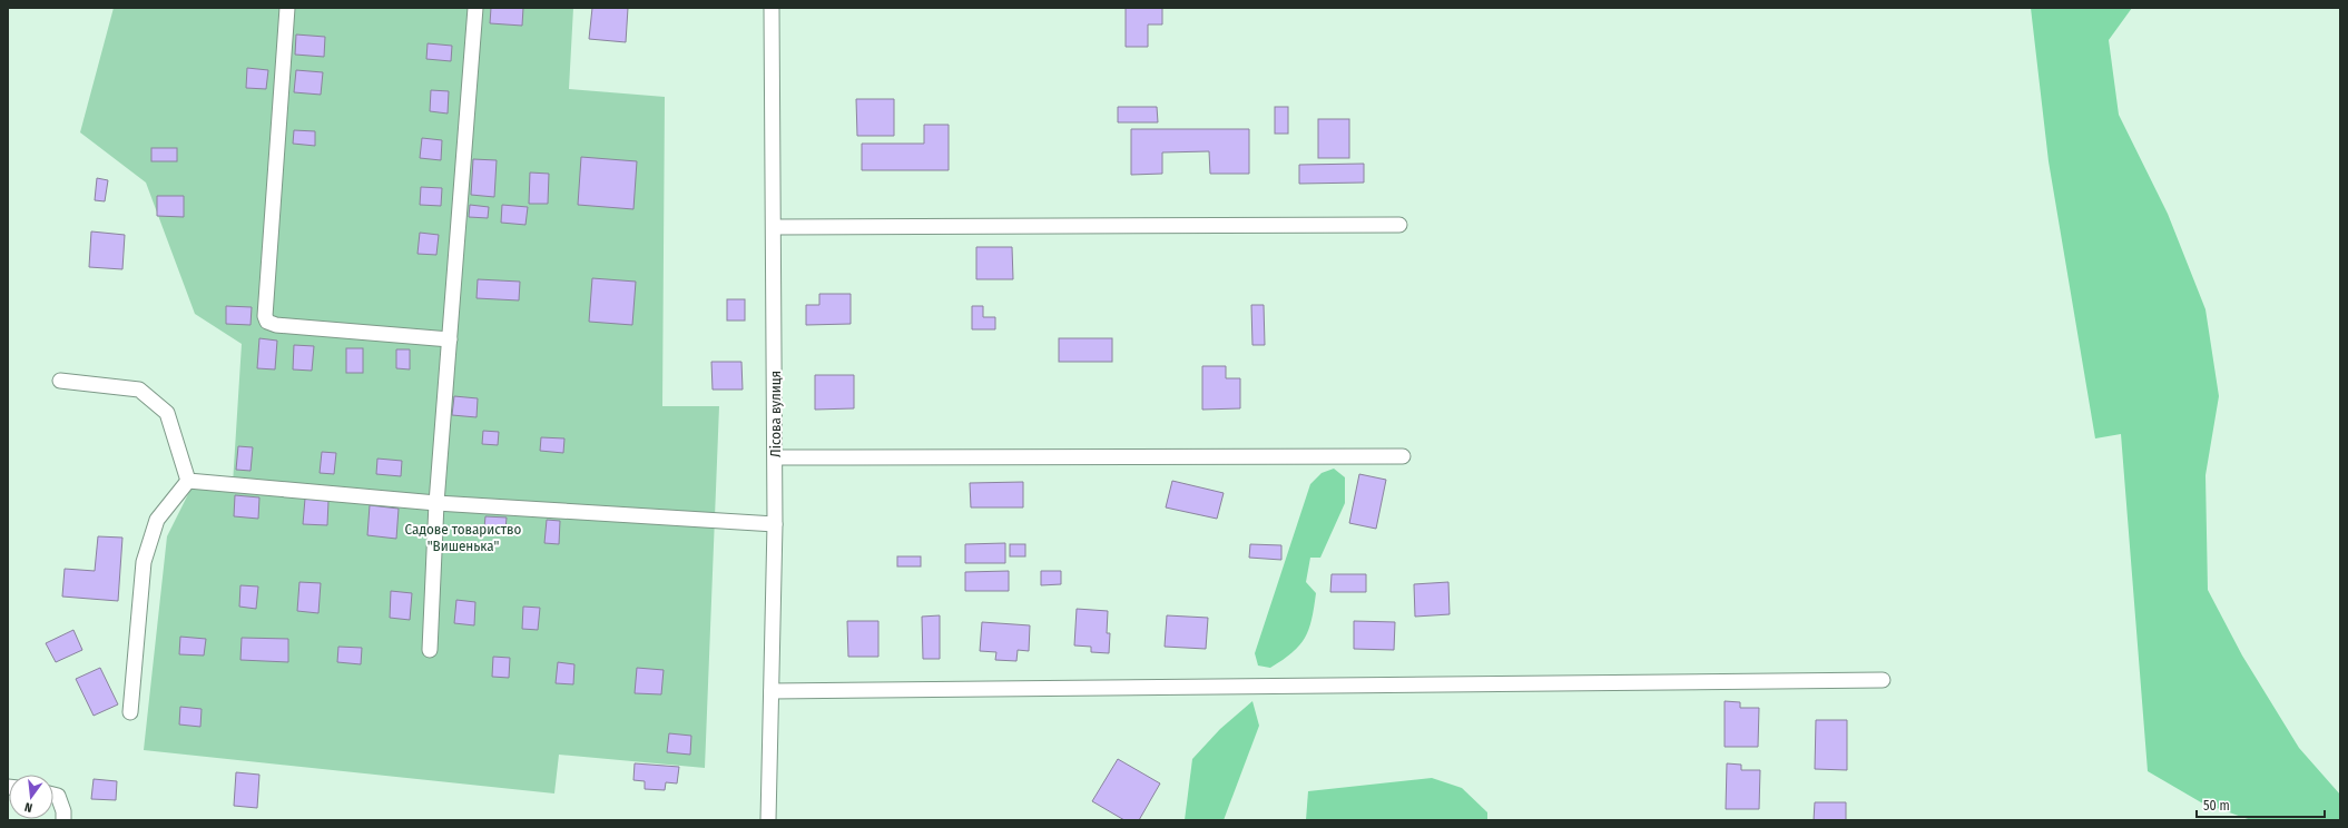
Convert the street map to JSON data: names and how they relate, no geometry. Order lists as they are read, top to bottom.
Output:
{
  "streets": {
    "street": ["Лісова вулиця"]
  },
  "parks": ["Садове товариство \"Вишенька\""],
  "scale_bar": "50 m",
  "north": "bottom"
}
